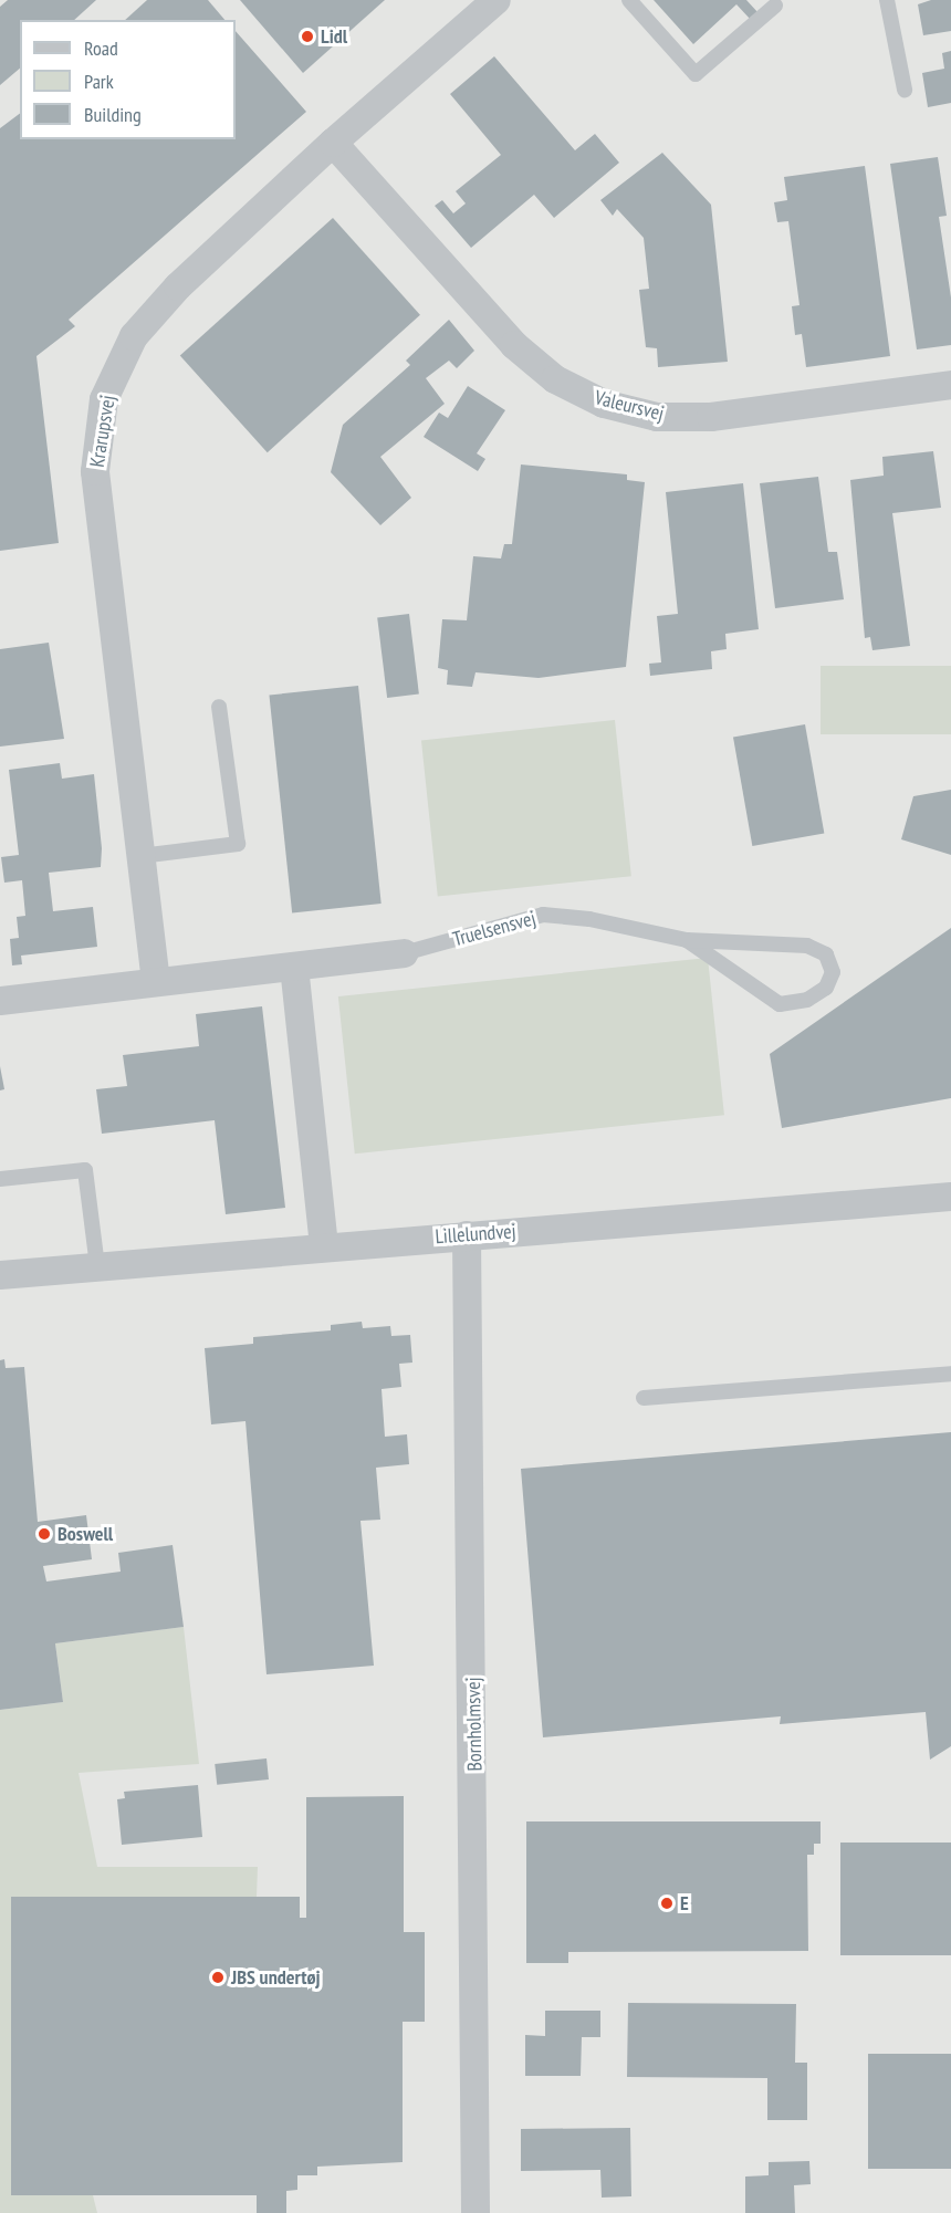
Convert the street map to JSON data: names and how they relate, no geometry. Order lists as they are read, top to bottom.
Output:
{
  "streets": {
    "street": [
      "Valeursvej",
      "Krarupsvej",
      "Truelsensvej",
      "Lillelundvej",
      "Bornholmsvej"
    ]
  },
  "crossings": [
    ["Valeursvej", "Krarupsvej"],
    ["Krarupsvej", "Truelsensvej"],
    ["Lillelundvej", "Bornholmsvej"]
  ],
  "places": [
    "Lidl",
    "Boswell",
    "E",
    "JBS undertøj"
  ],
  "legend": ["Road", "Park", "Building"]
}
